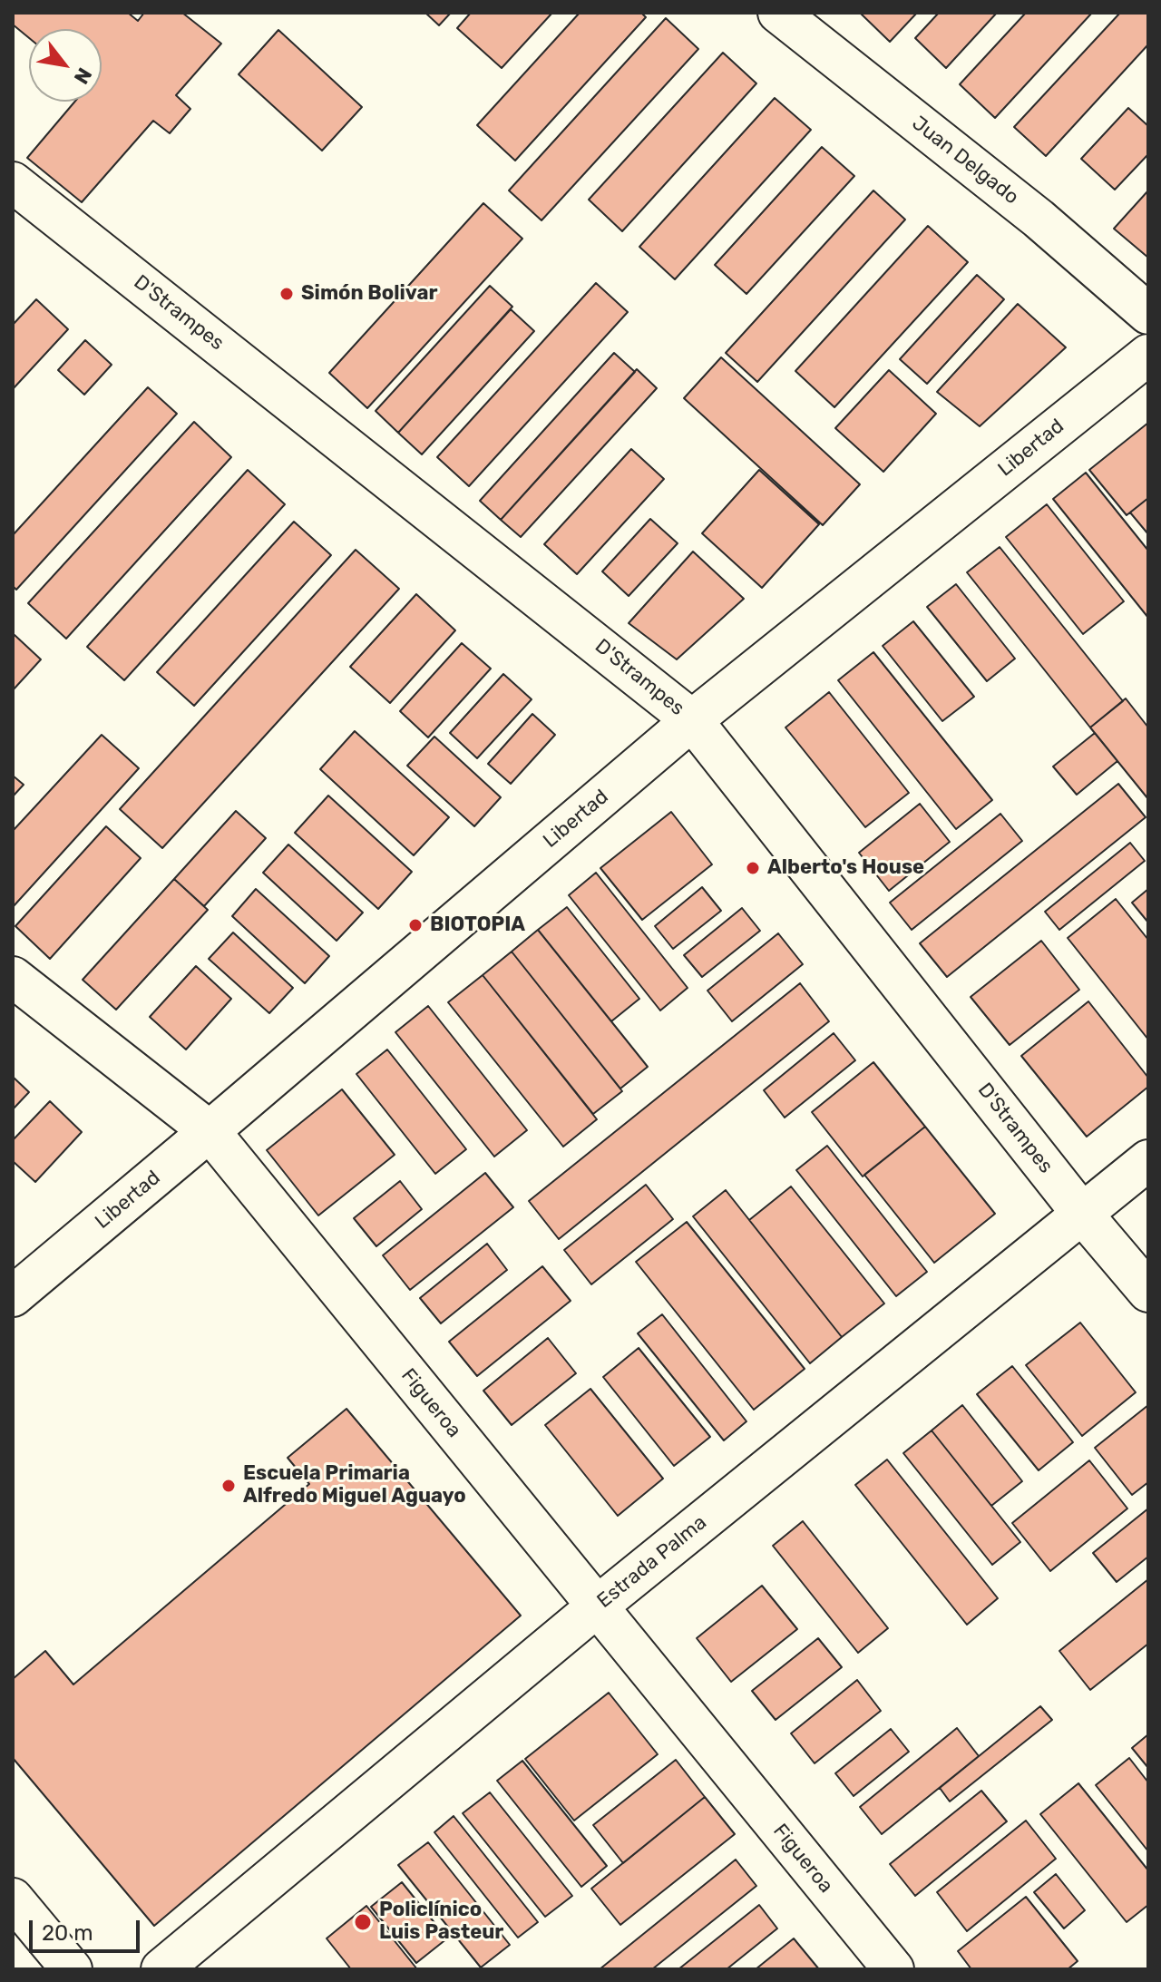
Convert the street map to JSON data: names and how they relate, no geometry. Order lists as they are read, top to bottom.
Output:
{
  "streets": {
    "street": [
      "Juan Delgado",
      "D'Strampes",
      "Libertad",
      "Figueroa",
      "Estrada Palma"
    ]
  },
  "crossings": [
    ["D'Strampes", "Libertad"],
    ["D'Strampes", "Estrada Palma"],
    ["Libertad", "Figueroa"],
    ["Figueroa", "Estrada Palma"]
  ],
  "places": [
    "Simón Bolivar",
    "Alberto's House",
    "BIOTOPIA",
    "Escuela Primaria Alfredo Miguel Aguayo",
    "Policlínico Luis Pasteur"
  ],
  "scale_bar": "20 m",
  "north": "bottom right"
}
